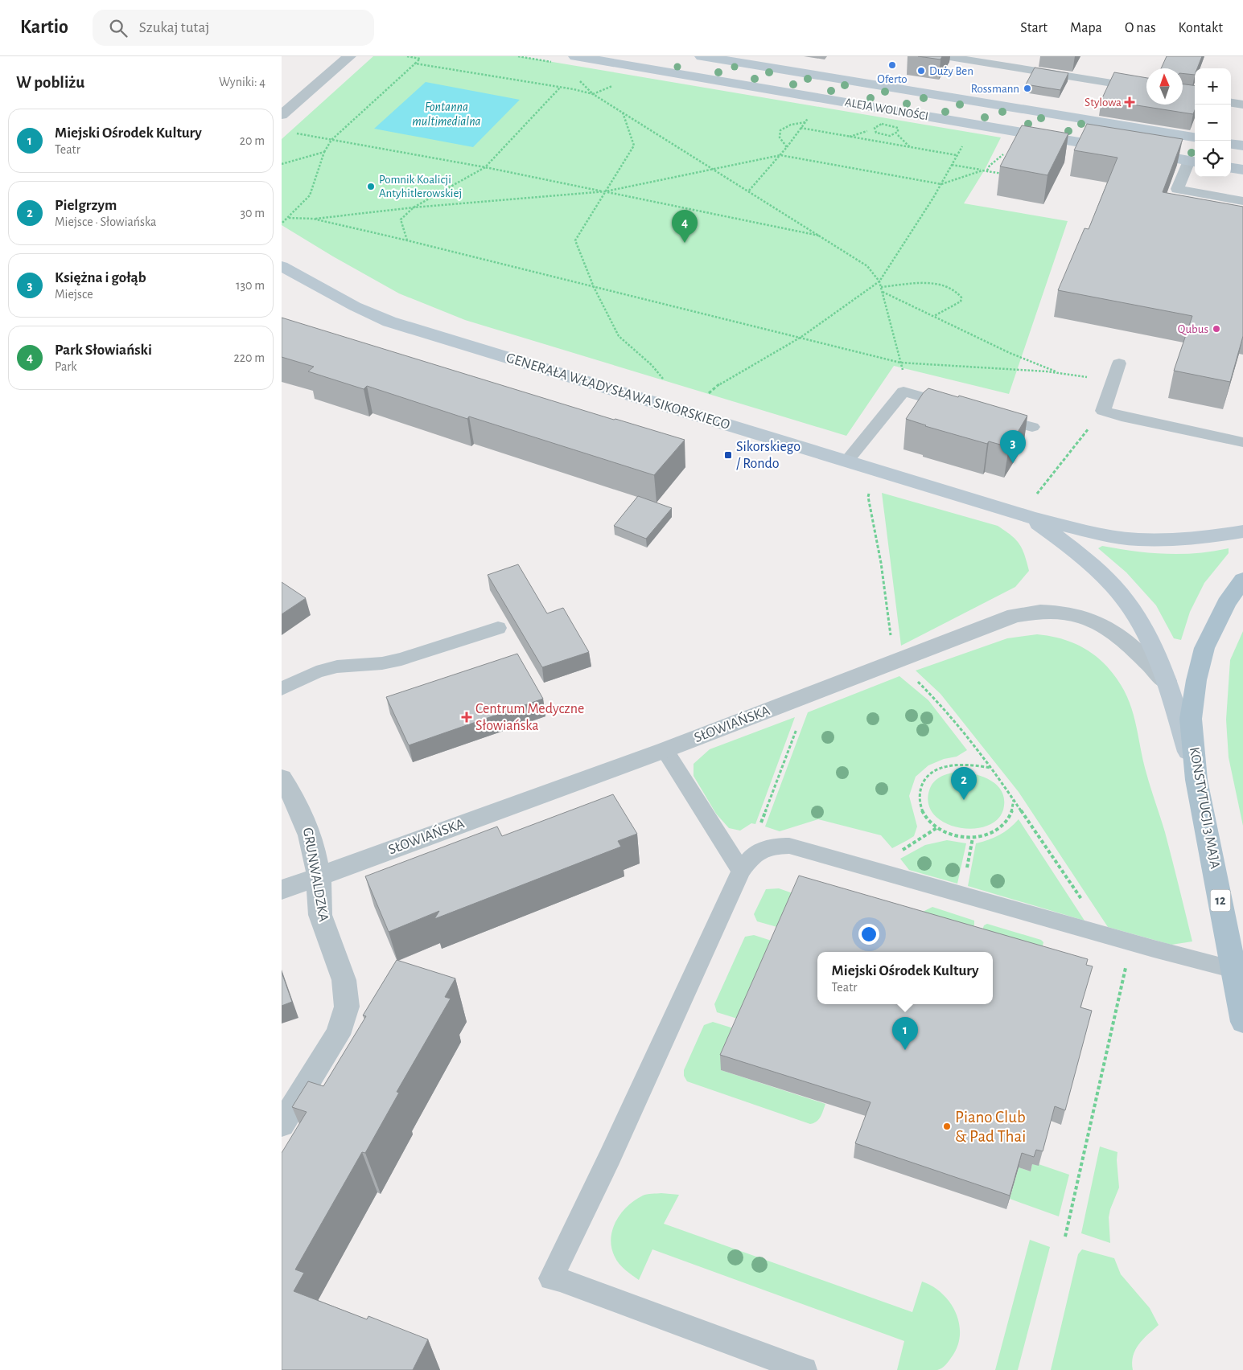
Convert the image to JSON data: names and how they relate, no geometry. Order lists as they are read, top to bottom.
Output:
{
  "streets": {
    "main road": ["KONSTYTUCJI 3 MAJA", "12"],
    "street": [
      "ALEJA WOLNOŚCI",
      "GENERAŁA WŁADYSŁAWA SIKORSKIEGO",
      "SŁOWIAŃSKA",
      "GRUNWALDZKA"
    ]
  },
  "crossings": [
    ["GENERAŁA WŁADYSŁAWA SIKORSKIEGO", "SŁOWIAŃSKA"],
    ["GENERAŁA WŁADYSŁAWA SIKORSKIEGO", "KONSTYTUCJI 3 MAJA"],
    ["SŁOWIAŃSKA", "GRUNWALDZKA"]
  ],
  "water": ["Fontanna multimedialna"],
  "places": {
    "other": [
      "Oferto",
      "Duży Ben",
      "Rossmann",
      "Pomnik Koalicji Antyhitlerowskiej",
      "Qubus",
      "Piano Club & Pad Thai"
    ],
    "health": ["Stylowa", "Centrum Medyczne Słowiańska"],
    "transit": ["Sikorskiego / Rondo"]
  },
  "north": "top",
  "page": {
    "header": "Kartio",
    "search": "Szukaj tutaj",
    "nav": [
      "Start",
      "Mapa",
      "O nas",
      "Kontakt"
    ],
    "heading": ["W pobliżu", "Wyniki: 4"],
    "map_buttons": ["+", "−"],
    "list": [
      {
        "mark": "1",
        "name": "Miejski Ośrodek Kultury",
        "note": "Teatr",
        "value": "20 m"
      },
      {
        "mark": "2",
        "name": "Pielgrzym",
        "note": "Miejsce · Słowiańska",
        "value": "30 m"
      },
      {
        "mark": "3",
        "name": "Księżna i gołąb",
        "note": "Miejsce",
        "value": "130 m"
      },
      {
        "mark": "4",
        "name": "Park Słowiański",
        "note": "Park",
        "value": "220 m"
      }
    ],
    "pins": [
      "4",
      "3",
      "2",
      "1"
    ],
    "popup": ["Miejski Ośrodek Kultury", "Teatr"]
  }
}
